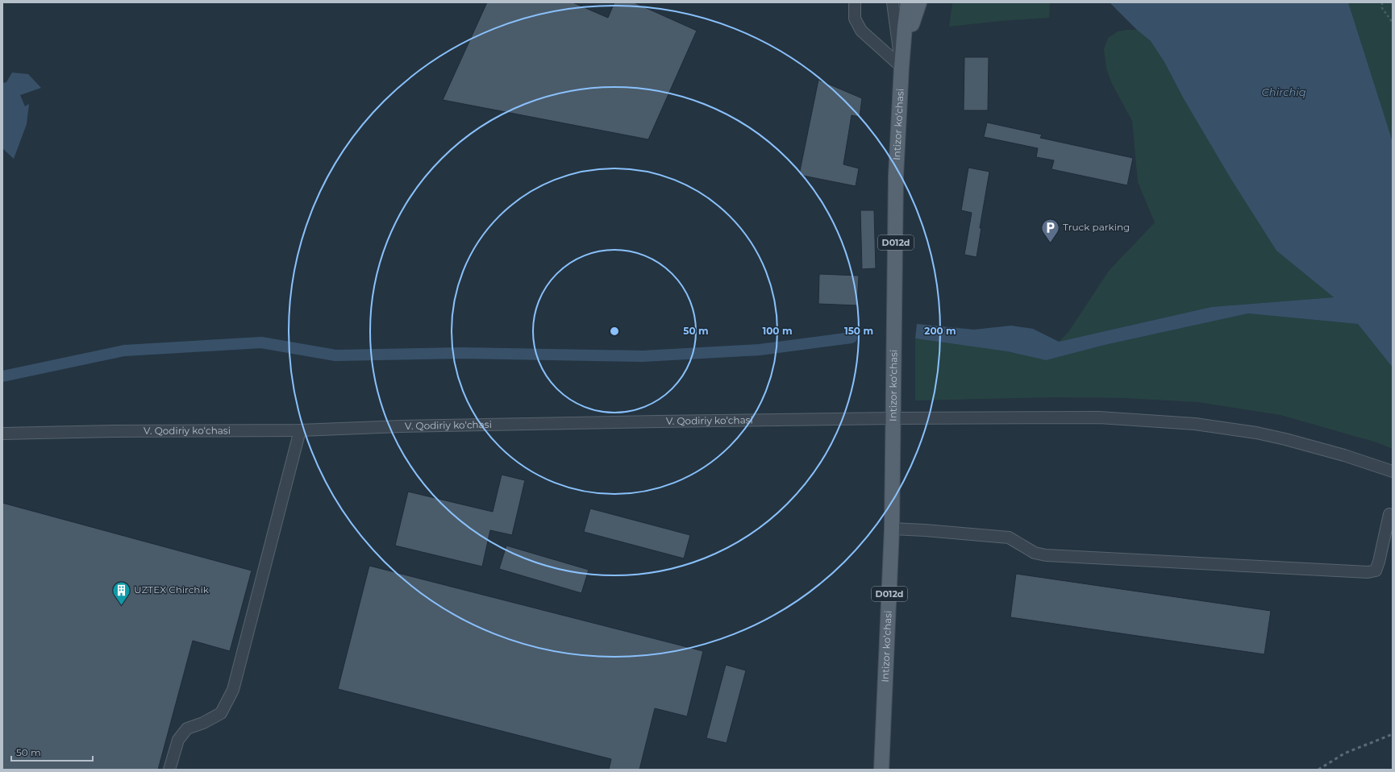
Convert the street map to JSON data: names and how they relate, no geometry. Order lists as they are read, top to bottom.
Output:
{
  "streets": {
    "main road": ["Intizor ko‘chasi", "D012d"],
    "street": ["V. Qodiriy ko‘chasi"]
  },
  "crossings": [
    ["Intizor ko‘chasi", "D012d"],
    ["Intizor ko‘chasi", "V. Qodiriy ko‘chasi"]
  ],
  "water": ["Chirchiq"],
  "places": {
    "parking": ["Truck parking"],
    "building": ["UZTEX Chirchik"]
  },
  "scale_bar": "50 m",
  "rings": [
    "50 m",
    "100 m",
    "150 m",
    "200 m"
  ]
}
